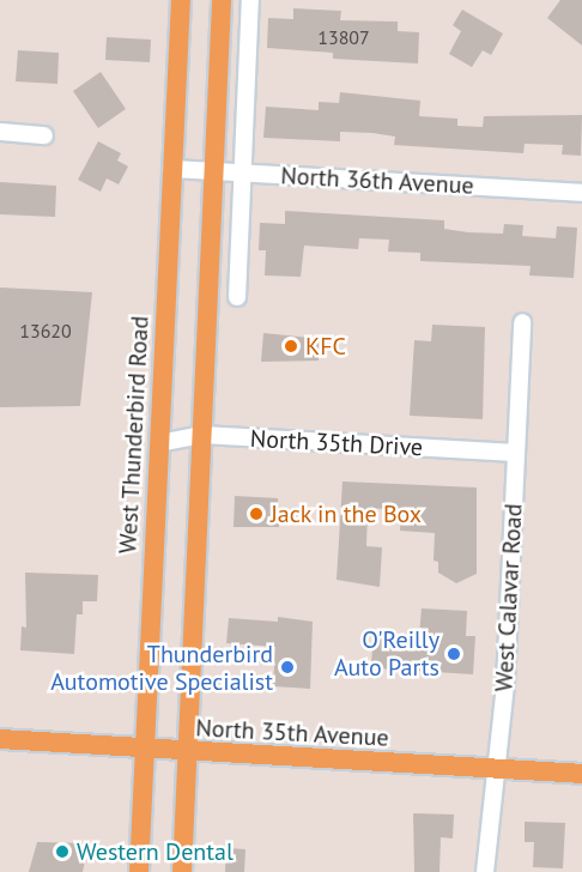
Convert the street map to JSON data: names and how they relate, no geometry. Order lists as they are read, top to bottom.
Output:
{
  "streets": {
    "main road": ["West Thunderbird Road", "North 35th Avenue"],
    "street": ["North 36th Avenue", "North 35th Drive", "West Calavar Road"]
  },
  "crossings": [
    ["North 36th Avenue", "West Thunderbird Road"],
    ["West Thunderbird Road", "North 35th Drive"],
    ["West Thunderbird Road", "North 35th Avenue"],
    ["North 35th Drive", "West Calavar Road"],
    ["West Calavar Road", "North 35th Avenue"]
  ],
  "places": [
    "KFC",
    "Jack in the Box",
    "O'Reilly Auto Parts",
    "Thunderbird Automotive Specialist",
    "Western Dental"
  ],
  "house_numbers": ["13807", "13620"]
}
